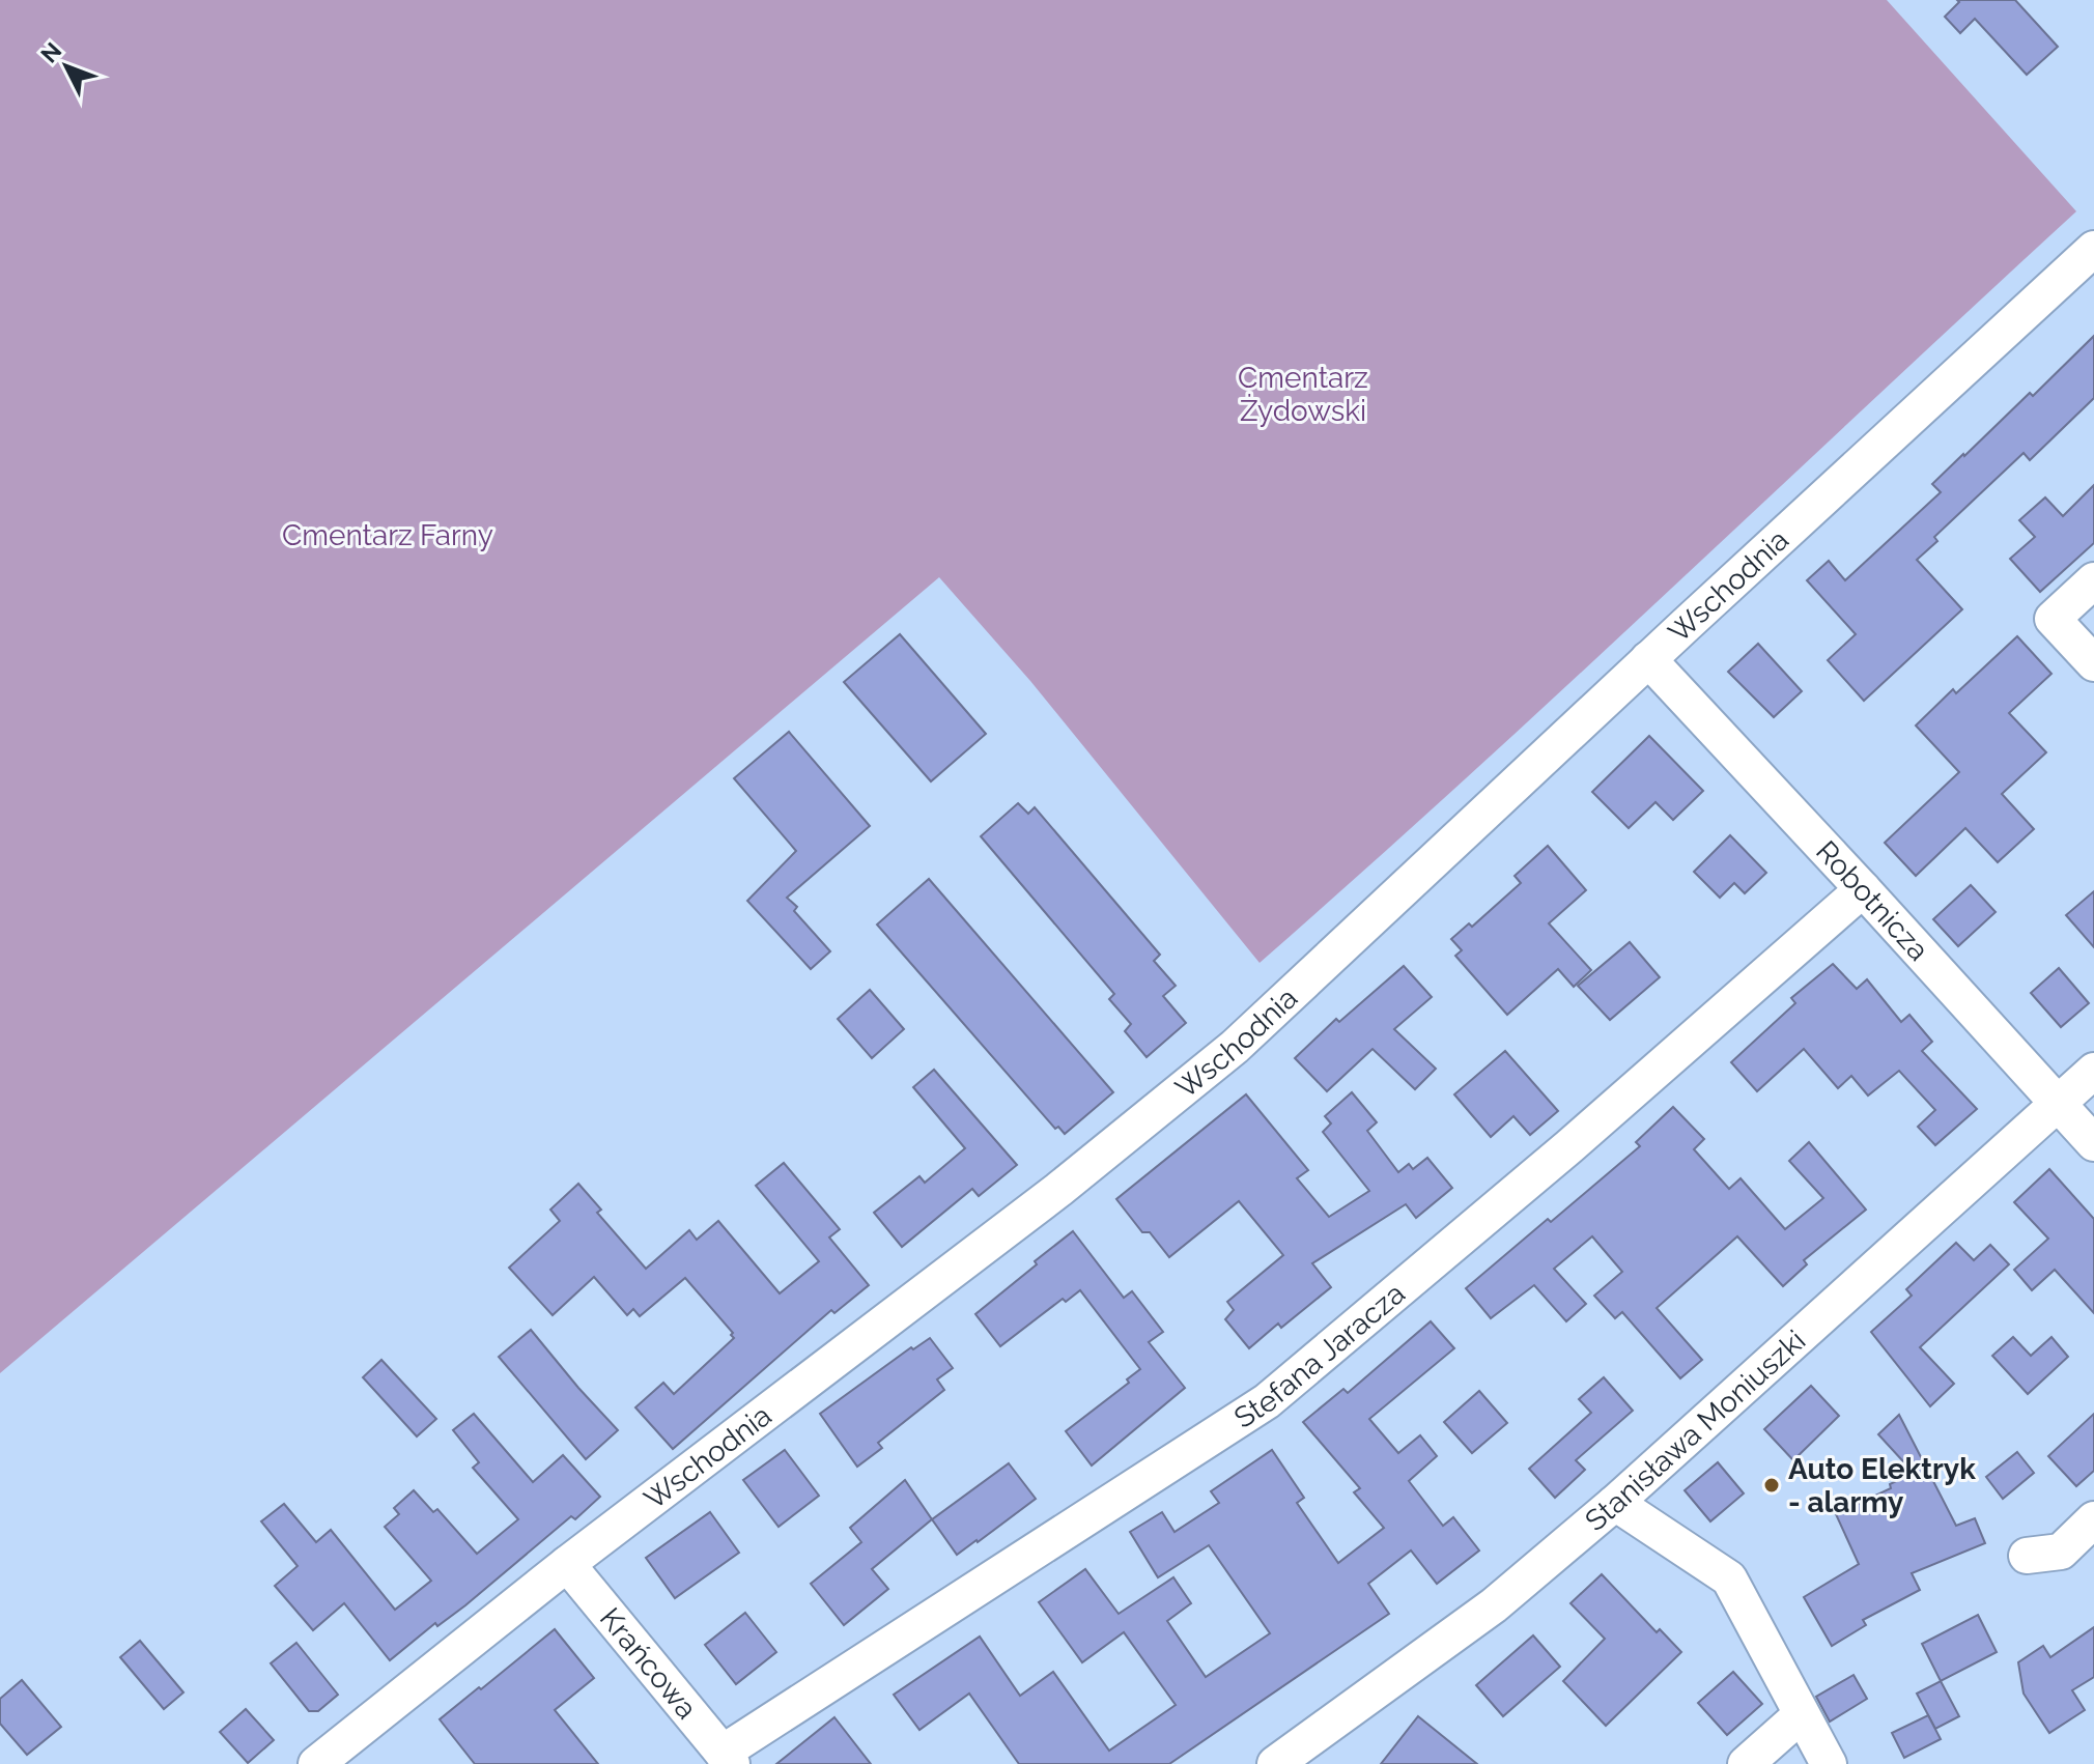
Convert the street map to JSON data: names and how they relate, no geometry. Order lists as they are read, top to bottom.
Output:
{
  "streets": {
    "street": [
      "Wschodnia",
      "Robotnicza",
      "Stefana Jaracza",
      "Stanisława Moniuszki",
      "Krańcowa"
    ]
  },
  "crossings": [
    ["Wschodnia", "Robotnicza"],
    ["Wschodnia", "Krańcowa"],
    ["Robotnicza", "Stefana Jaracza"],
    ["Robotnicza", "Stanisława Moniuszki"],
    ["Stefana Jaracza", "Krańcowa"]
  ],
  "parks": ["Cmentarz Żydowski", "Cmentarz Farny"],
  "places": ["Auto Elektryk - alarmy"],
  "north": "top left"
}
